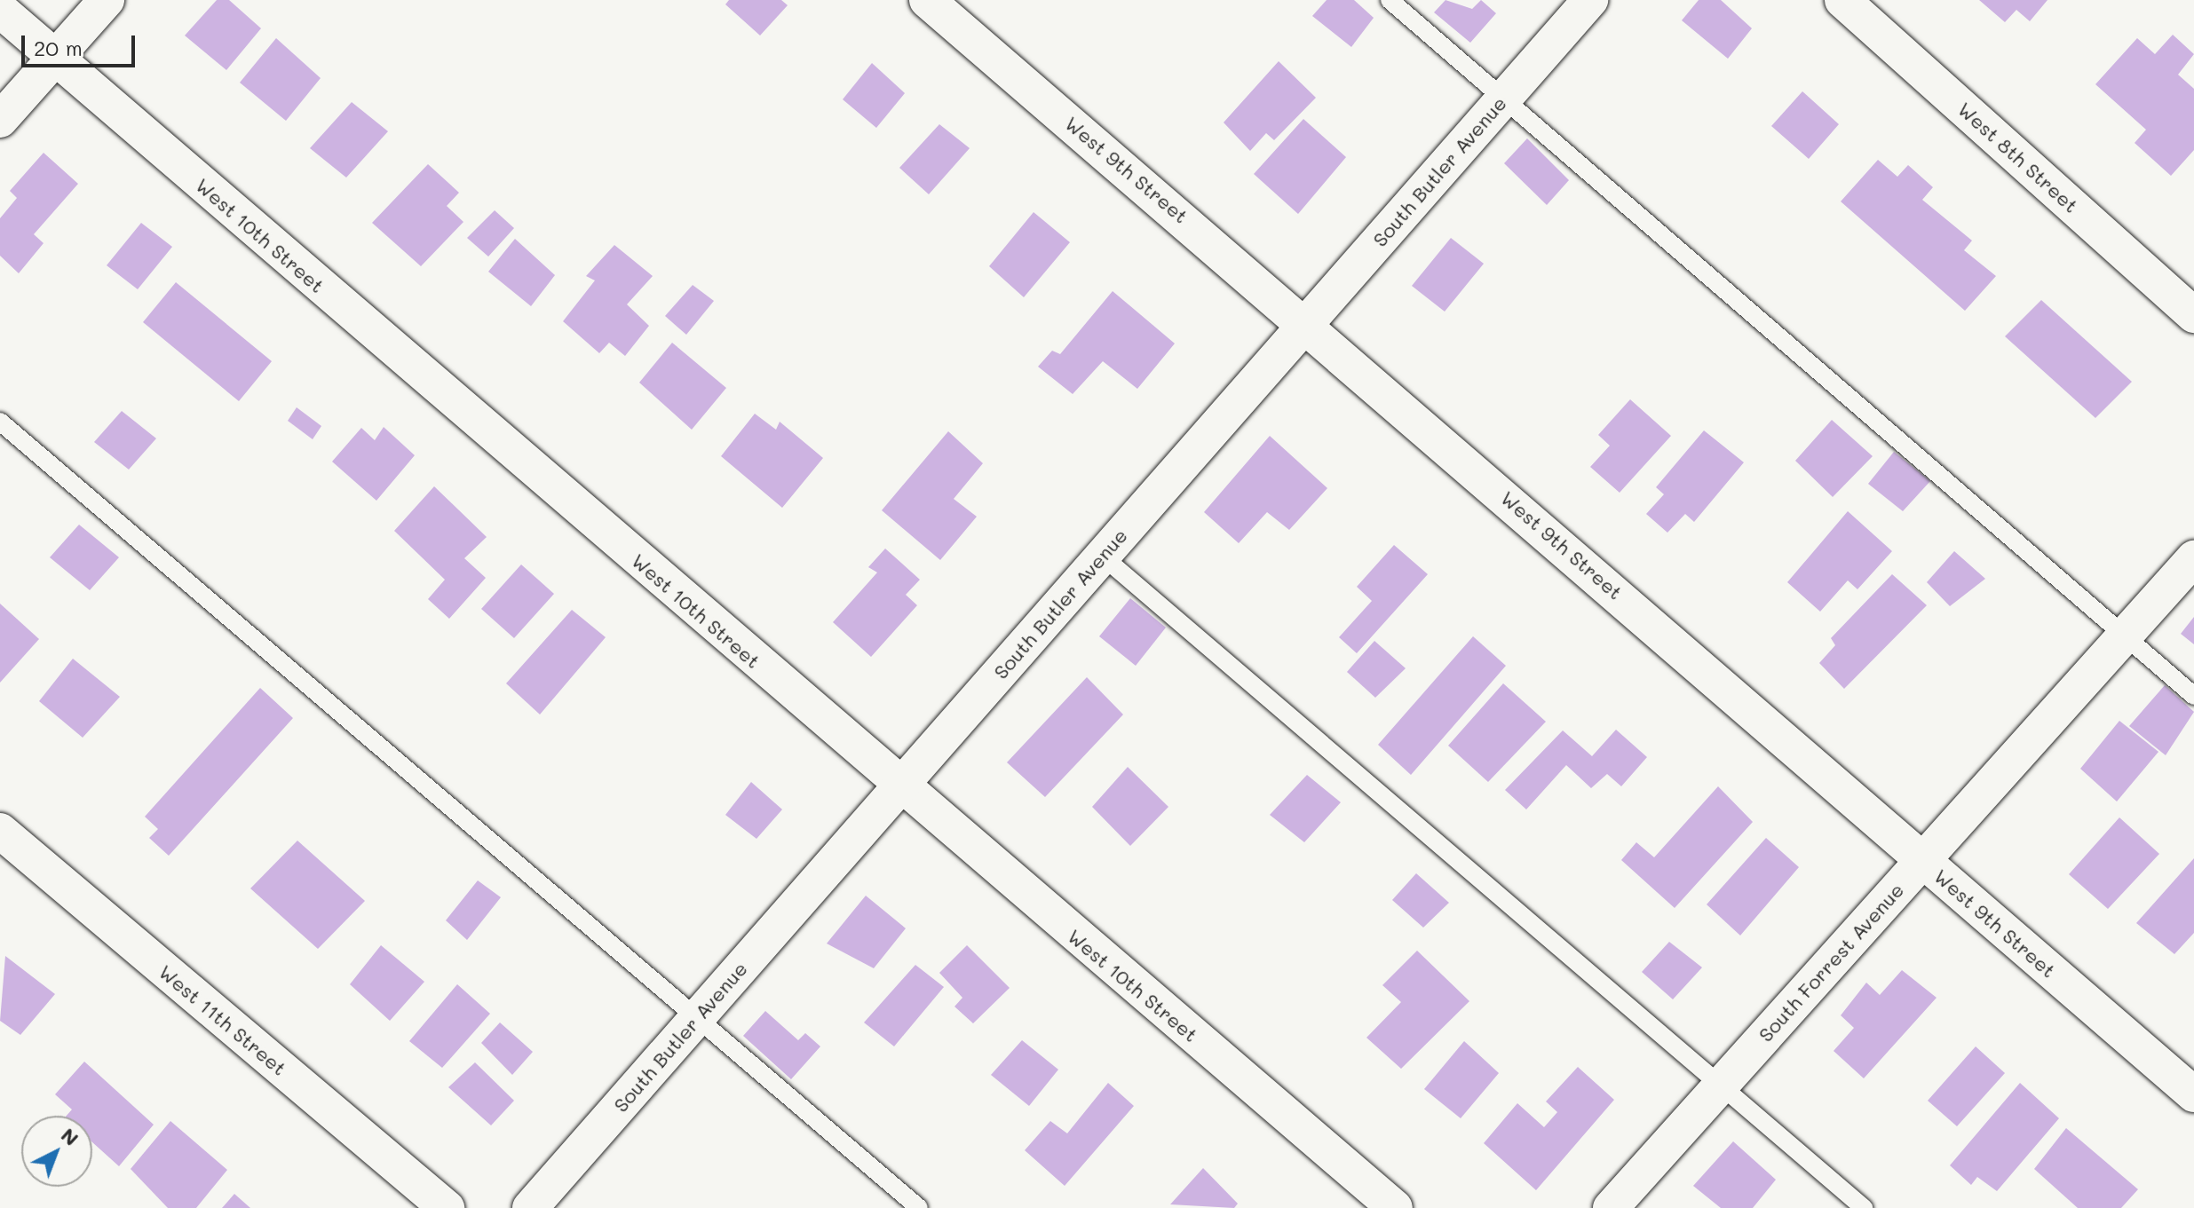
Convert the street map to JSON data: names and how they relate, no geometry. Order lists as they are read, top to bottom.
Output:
{
  "streets": {
    "street": [
      "West 8th Street",
      "West 9th Street",
      "South Butler Avenue",
      "West 10th Street",
      "South Forrest Avenue",
      "West 11th Street"
    ]
  },
  "crossings": [
    ["West 9th Street", "South Butler Avenue"],
    ["West 9th Street", "South Forrest Avenue"],
    ["South Butler Avenue", "West 10th Street"]
  ],
  "scale_bar": "20 m",
  "north": "top right"
}
